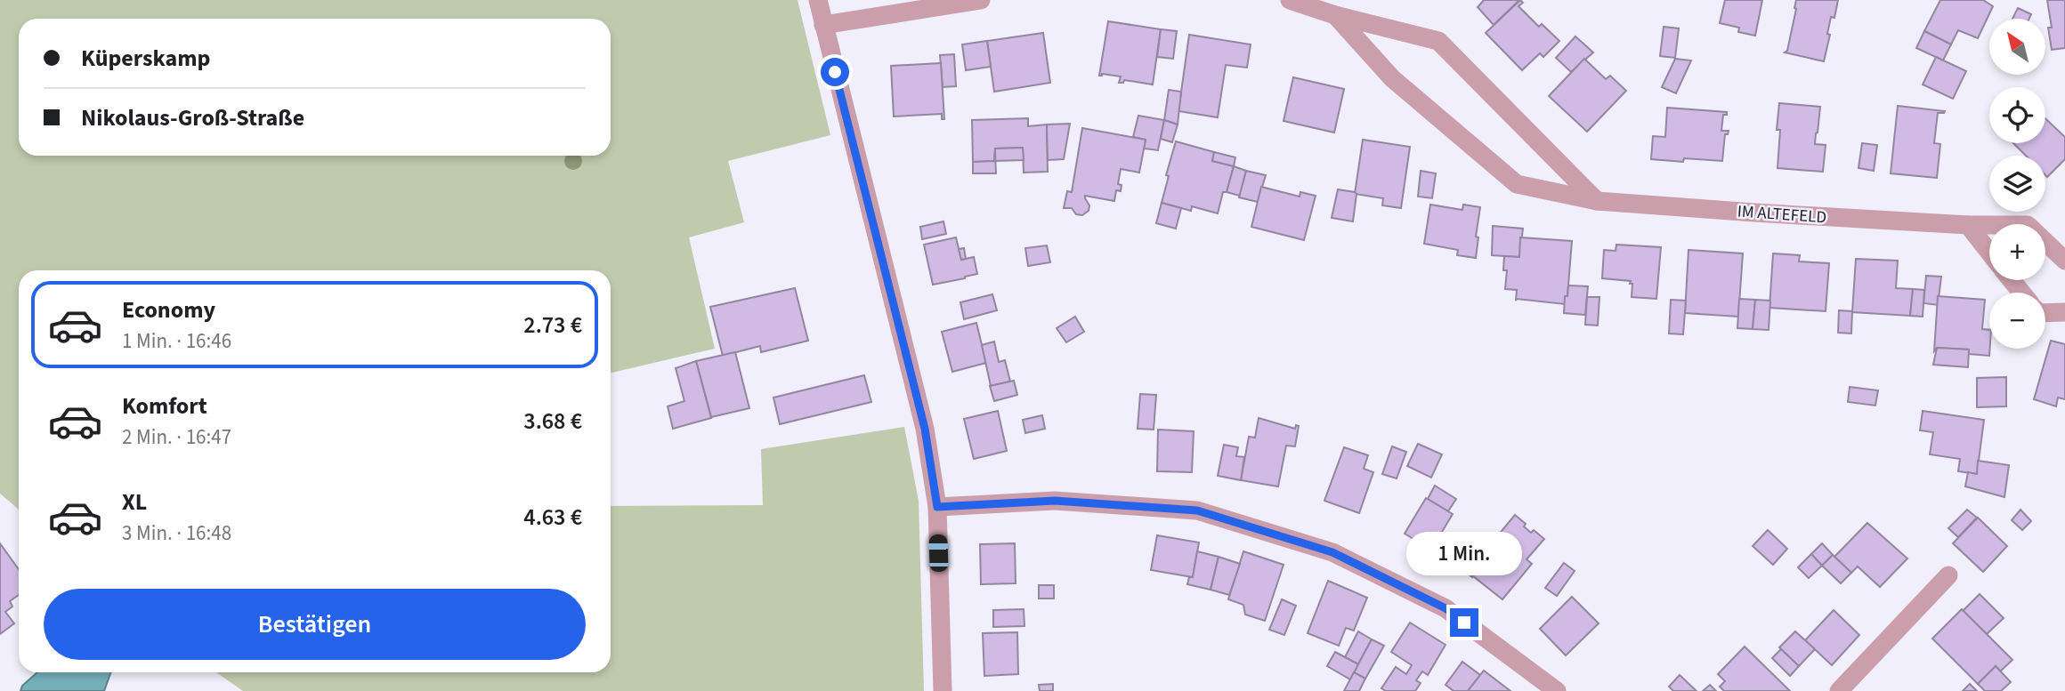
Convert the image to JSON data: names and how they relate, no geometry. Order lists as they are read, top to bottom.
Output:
{
  "streets": {
    "street": ["IM ALTEFELD"]
  },
  "north": "top left",
  "page": {
    "map_buttons": ["+", "−"],
    "banner": ["Küperskamp", "Nikolaus-Groß-Straße"],
    "list": [
      {
        "name": "Economy",
        "note": "1 Min. · 16:46",
        "value": "2.73 €"
      },
      {
        "name": "Komfort",
        "note": "2 Min. · 16:47",
        "value": "3.68 €"
      },
      {
        "name": "XL",
        "note": "3 Min. · 16:48",
        "value": "4.63 €"
      }
    ],
    "bubble": "1 Min.",
    "buttons": "Bestätigen"
  }
}
